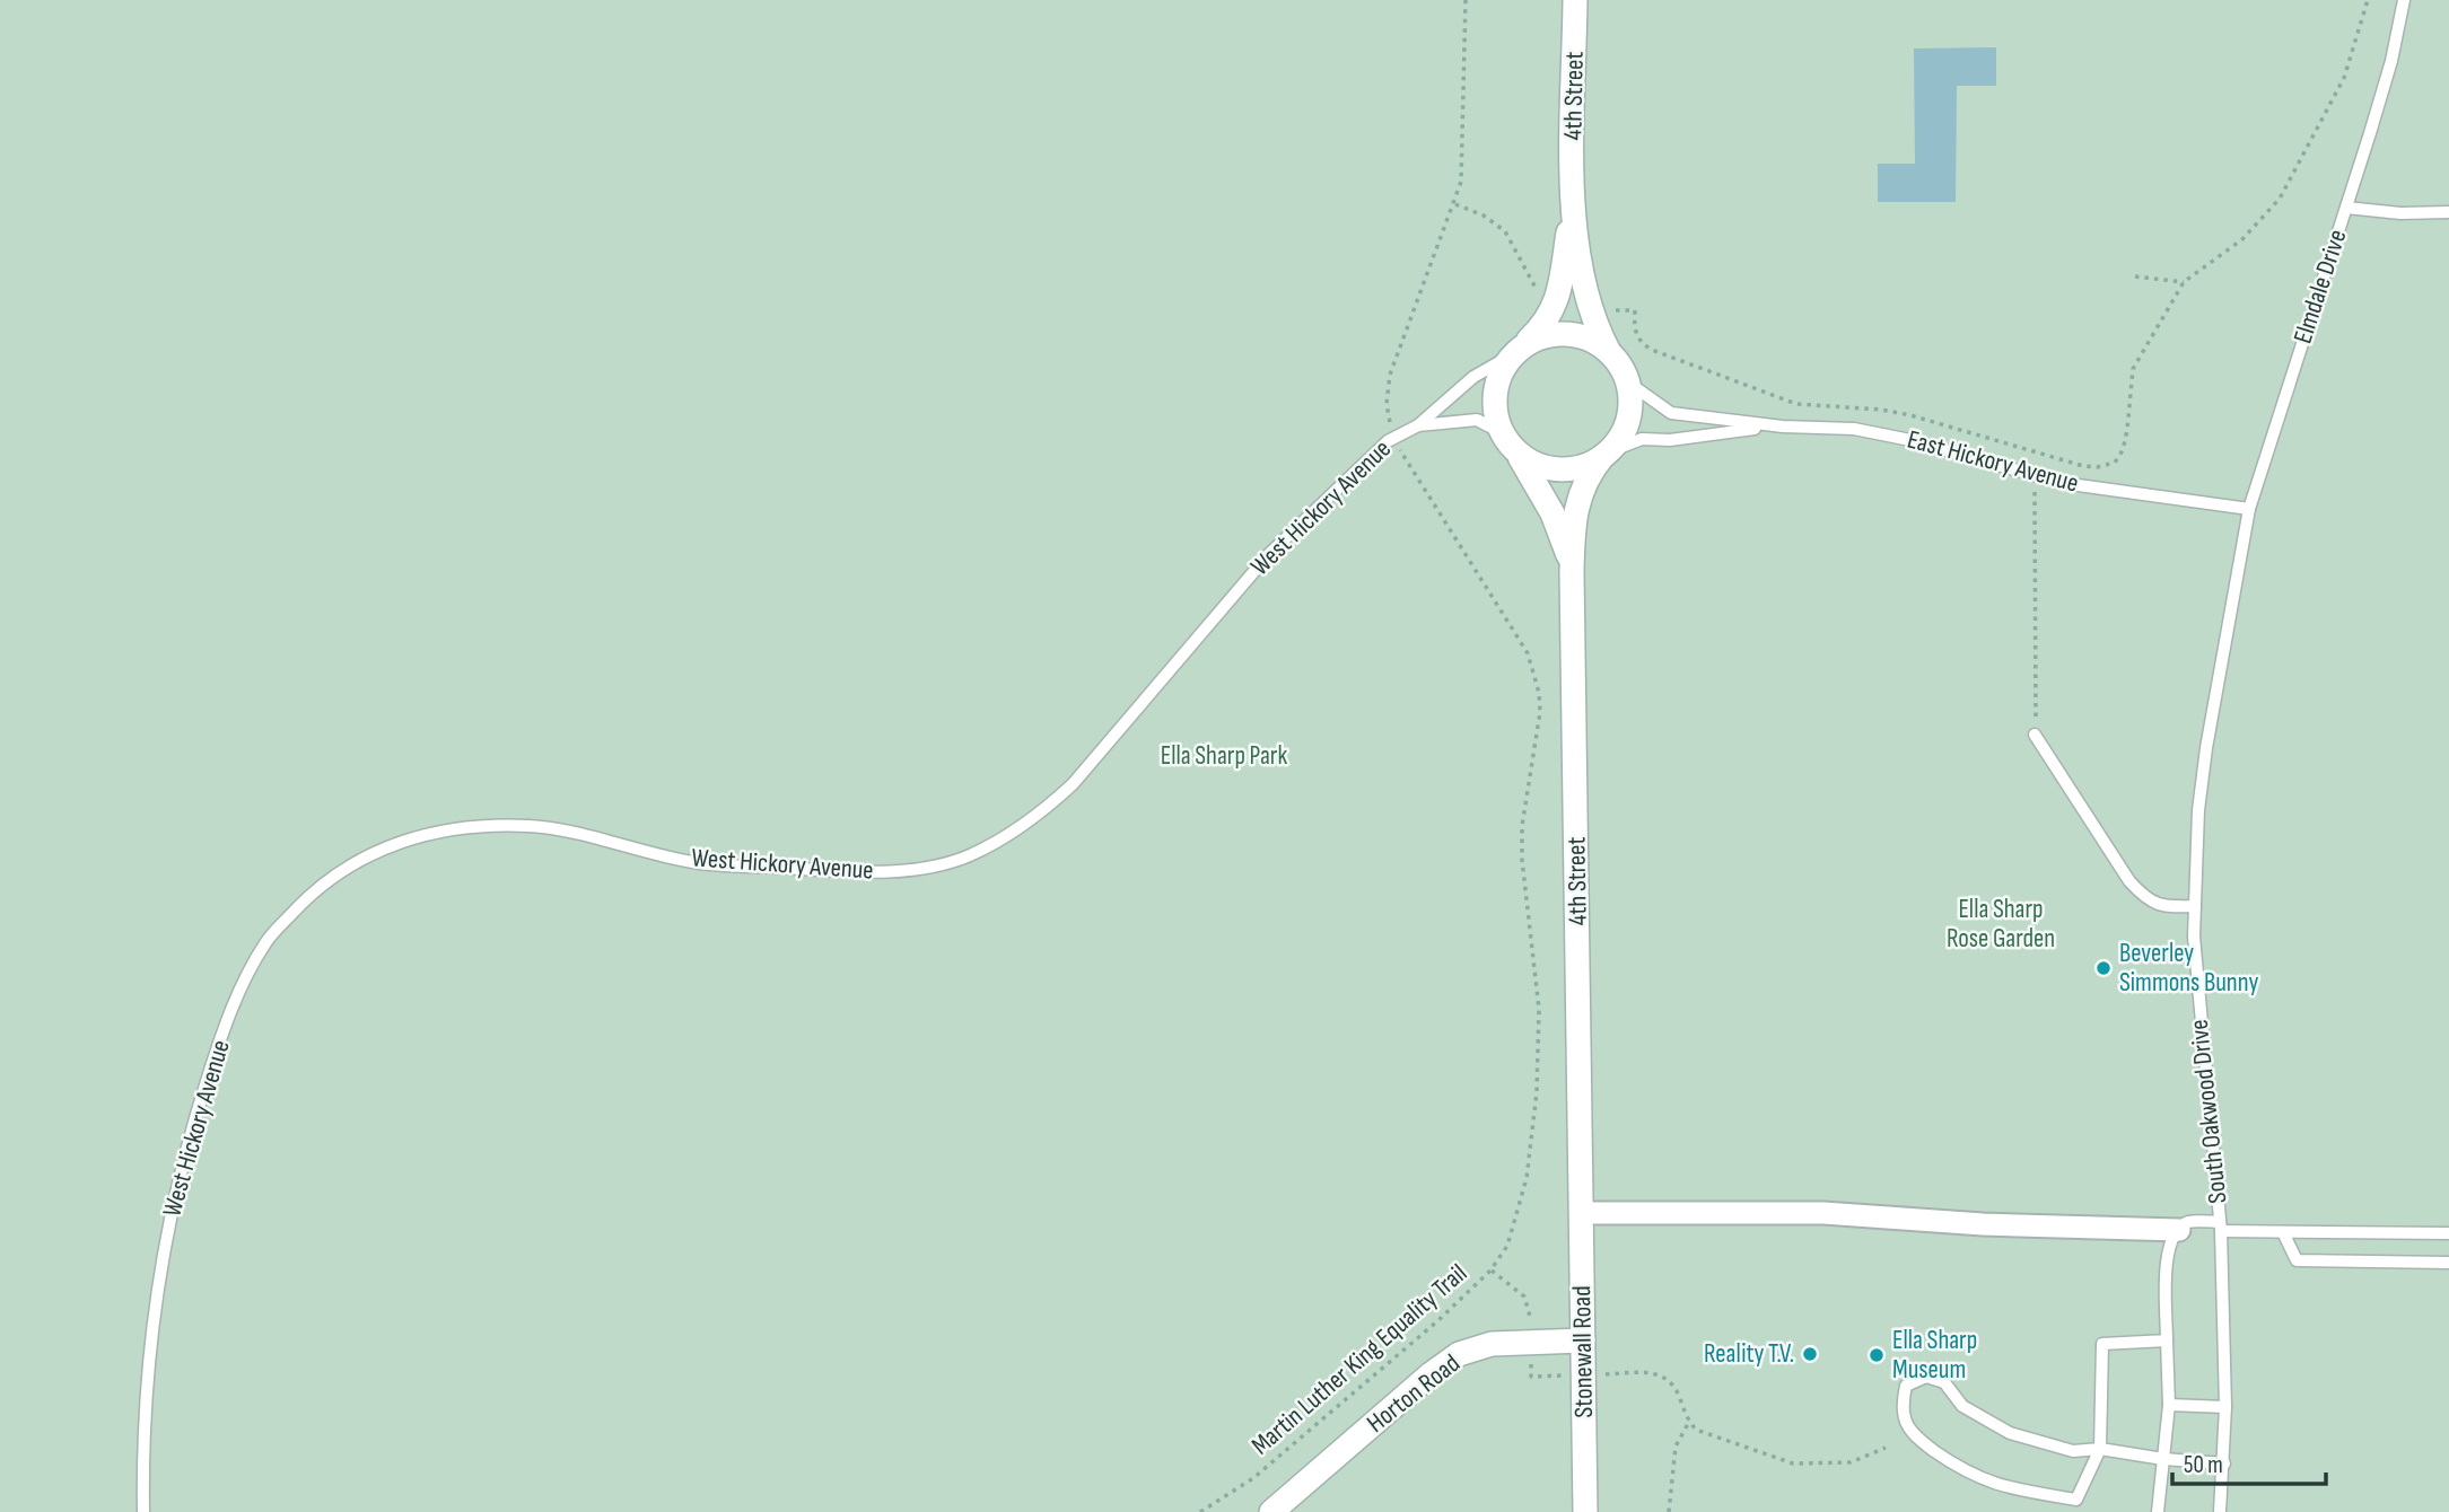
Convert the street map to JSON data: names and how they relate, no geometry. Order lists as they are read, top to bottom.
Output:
{
  "streets": {
    "street": ["4th Street", "Stonewall Road", "Horton Road"],
    "lane": [
      "Elmdale Drive",
      "East Hickory Avenue",
      "West Hickory Avenue",
      "South Oakwood Drive"
    ],
    "path": ["Martin Luther King Equality Trail"]
  },
  "crossings": [
    ["4th Street", "East Hickory Avenue"],
    ["4th Street", "West Hickory Avenue"],
    ["4th Street", "Stonewall Road"],
    ["Elmdale Drive", "East Hickory Avenue"],
    ["Elmdale Drive", "South Oakwood Drive"],
    ["East Hickory Avenue", "West Hickory Avenue"],
    ["Stonewall Road", "Horton Road"]
  ],
  "parks": ["Ella Sharp Park", "Ella Sharp Rose Garden"],
  "places": ["Beverley Simmons Bunny", "Reality T.V.", "Ella Sharp Museum"],
  "scale_bar": "50 m"
}
